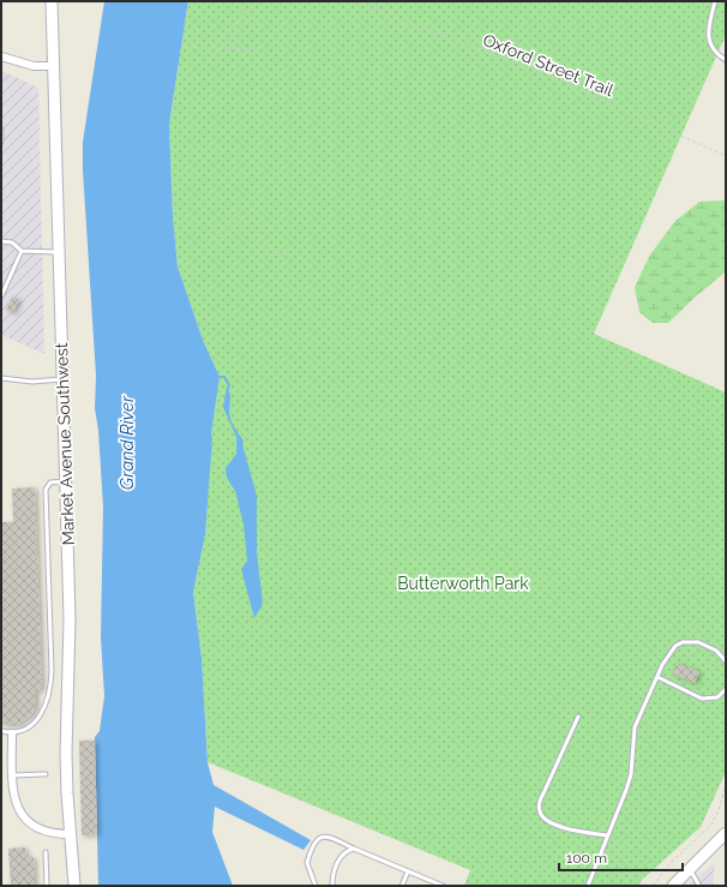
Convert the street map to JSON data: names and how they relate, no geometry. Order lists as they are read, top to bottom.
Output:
{
  "streets": {
    "main road": ["Market Avenue Southwest"],
    "path": ["Oxford Street Trail"]
  },
  "water": ["Grand River"],
  "parks": ["Butterworth Park"],
  "scale_bar": "100 m"
}
